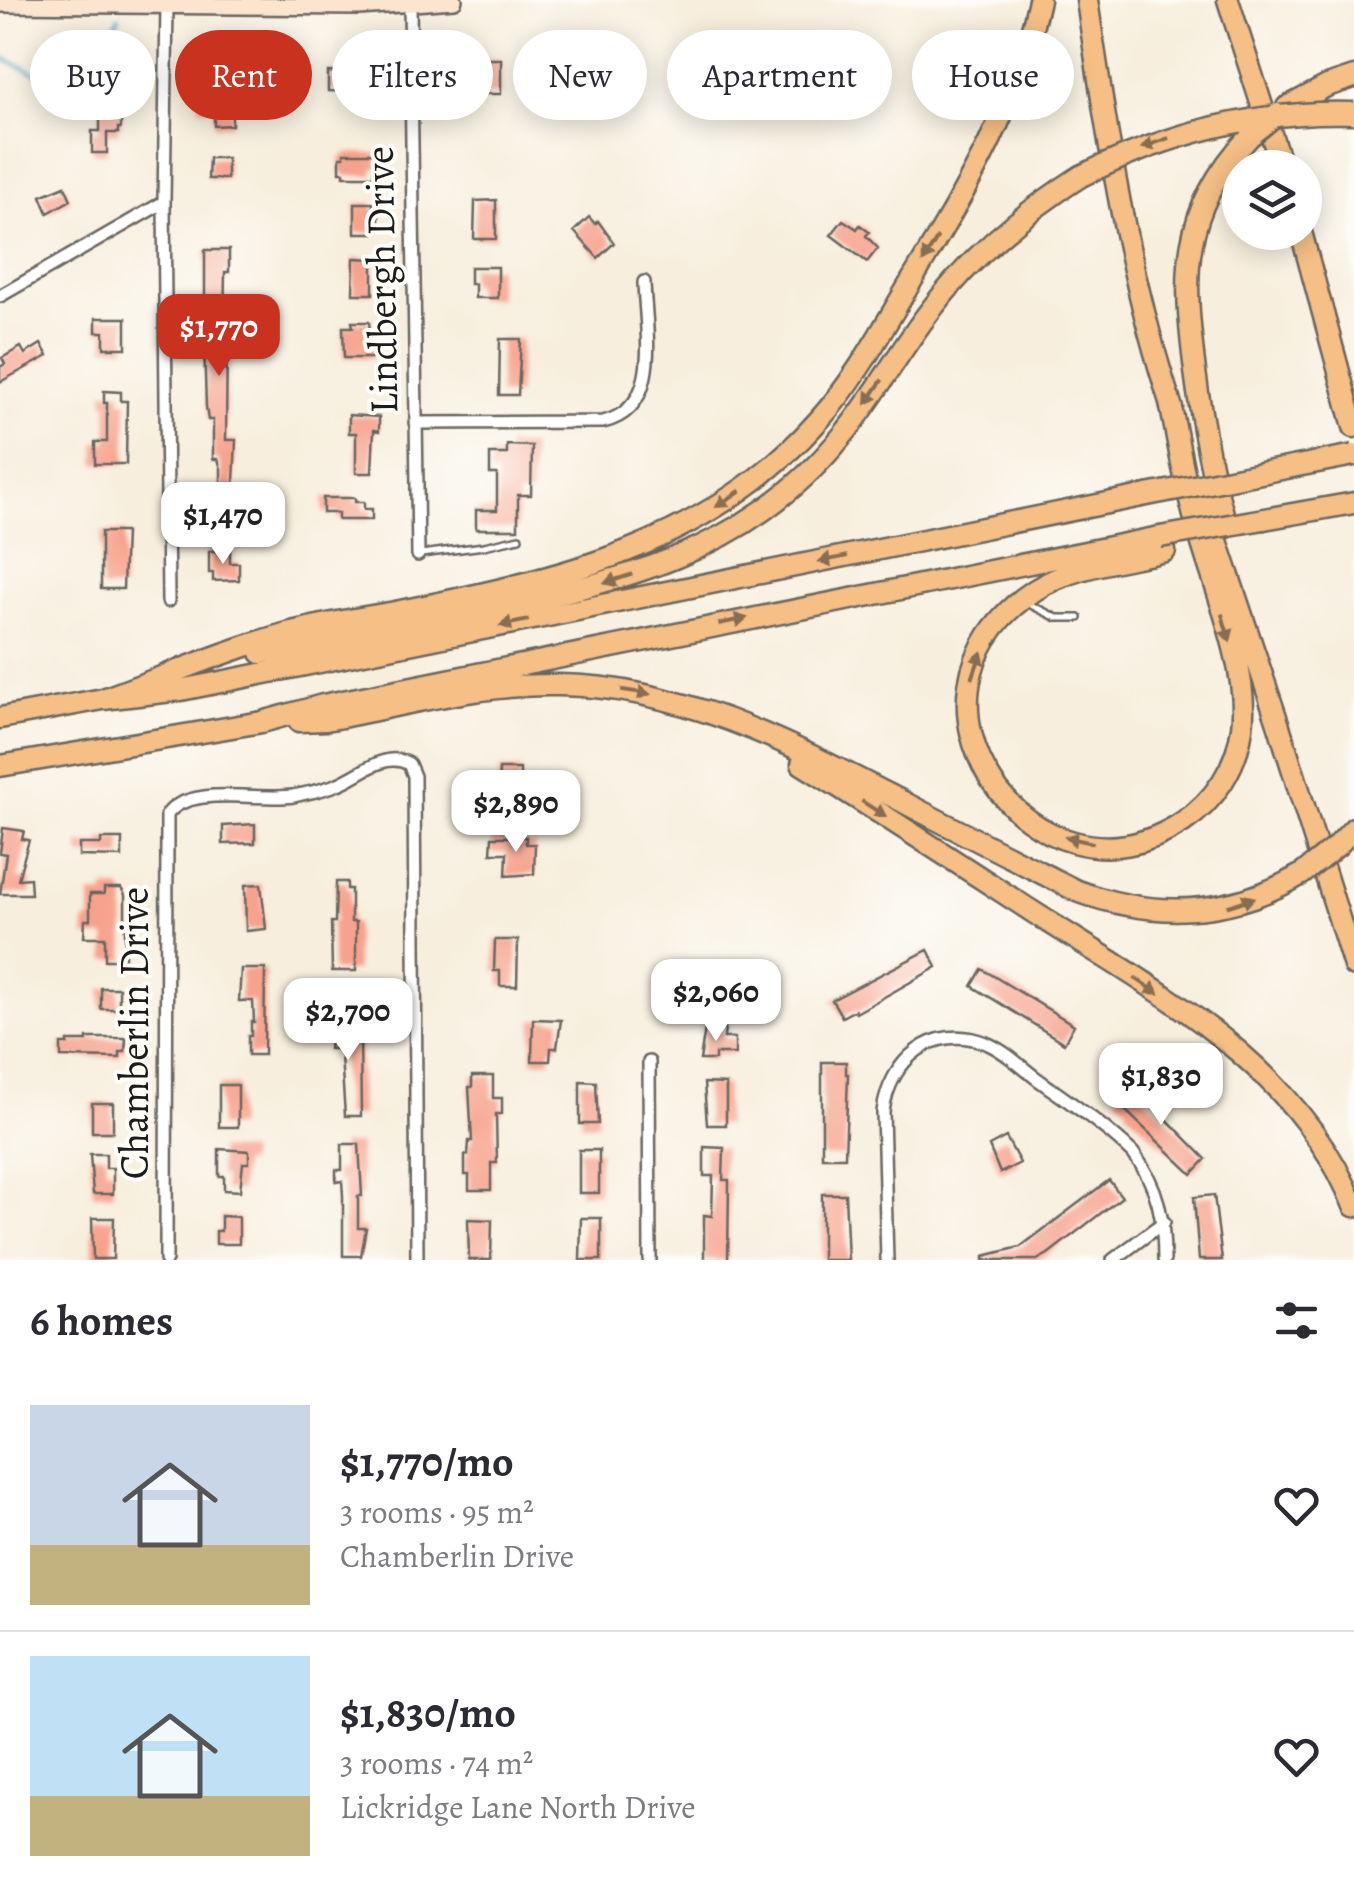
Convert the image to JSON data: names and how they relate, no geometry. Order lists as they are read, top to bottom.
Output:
{
  "streets": {
    "street": ["Lindbergh Drive", "Chamberlin Drive"]
  },
  "page": {
    "chip": [
      "Buy",
      "Rent",
      "Filters",
      "New",
      "Apartment",
      "House"
    ],
    "price": [
      "$1,770",
      "$1,470",
      "$2,890",
      "$2,060",
      "$2,700",
      "$1,830"
    ],
    "heading": "6 homes",
    "list": [
      {
        "name": "$1,770/mo",
        "note": "3 rooms · 95 m² · Chamberlin Drive"
      },
      {
        "name": "$1,830/mo",
        "note": "3 rooms · 74 m² · Lickridge Lane North Drive"
      }
    ]
  }
}
